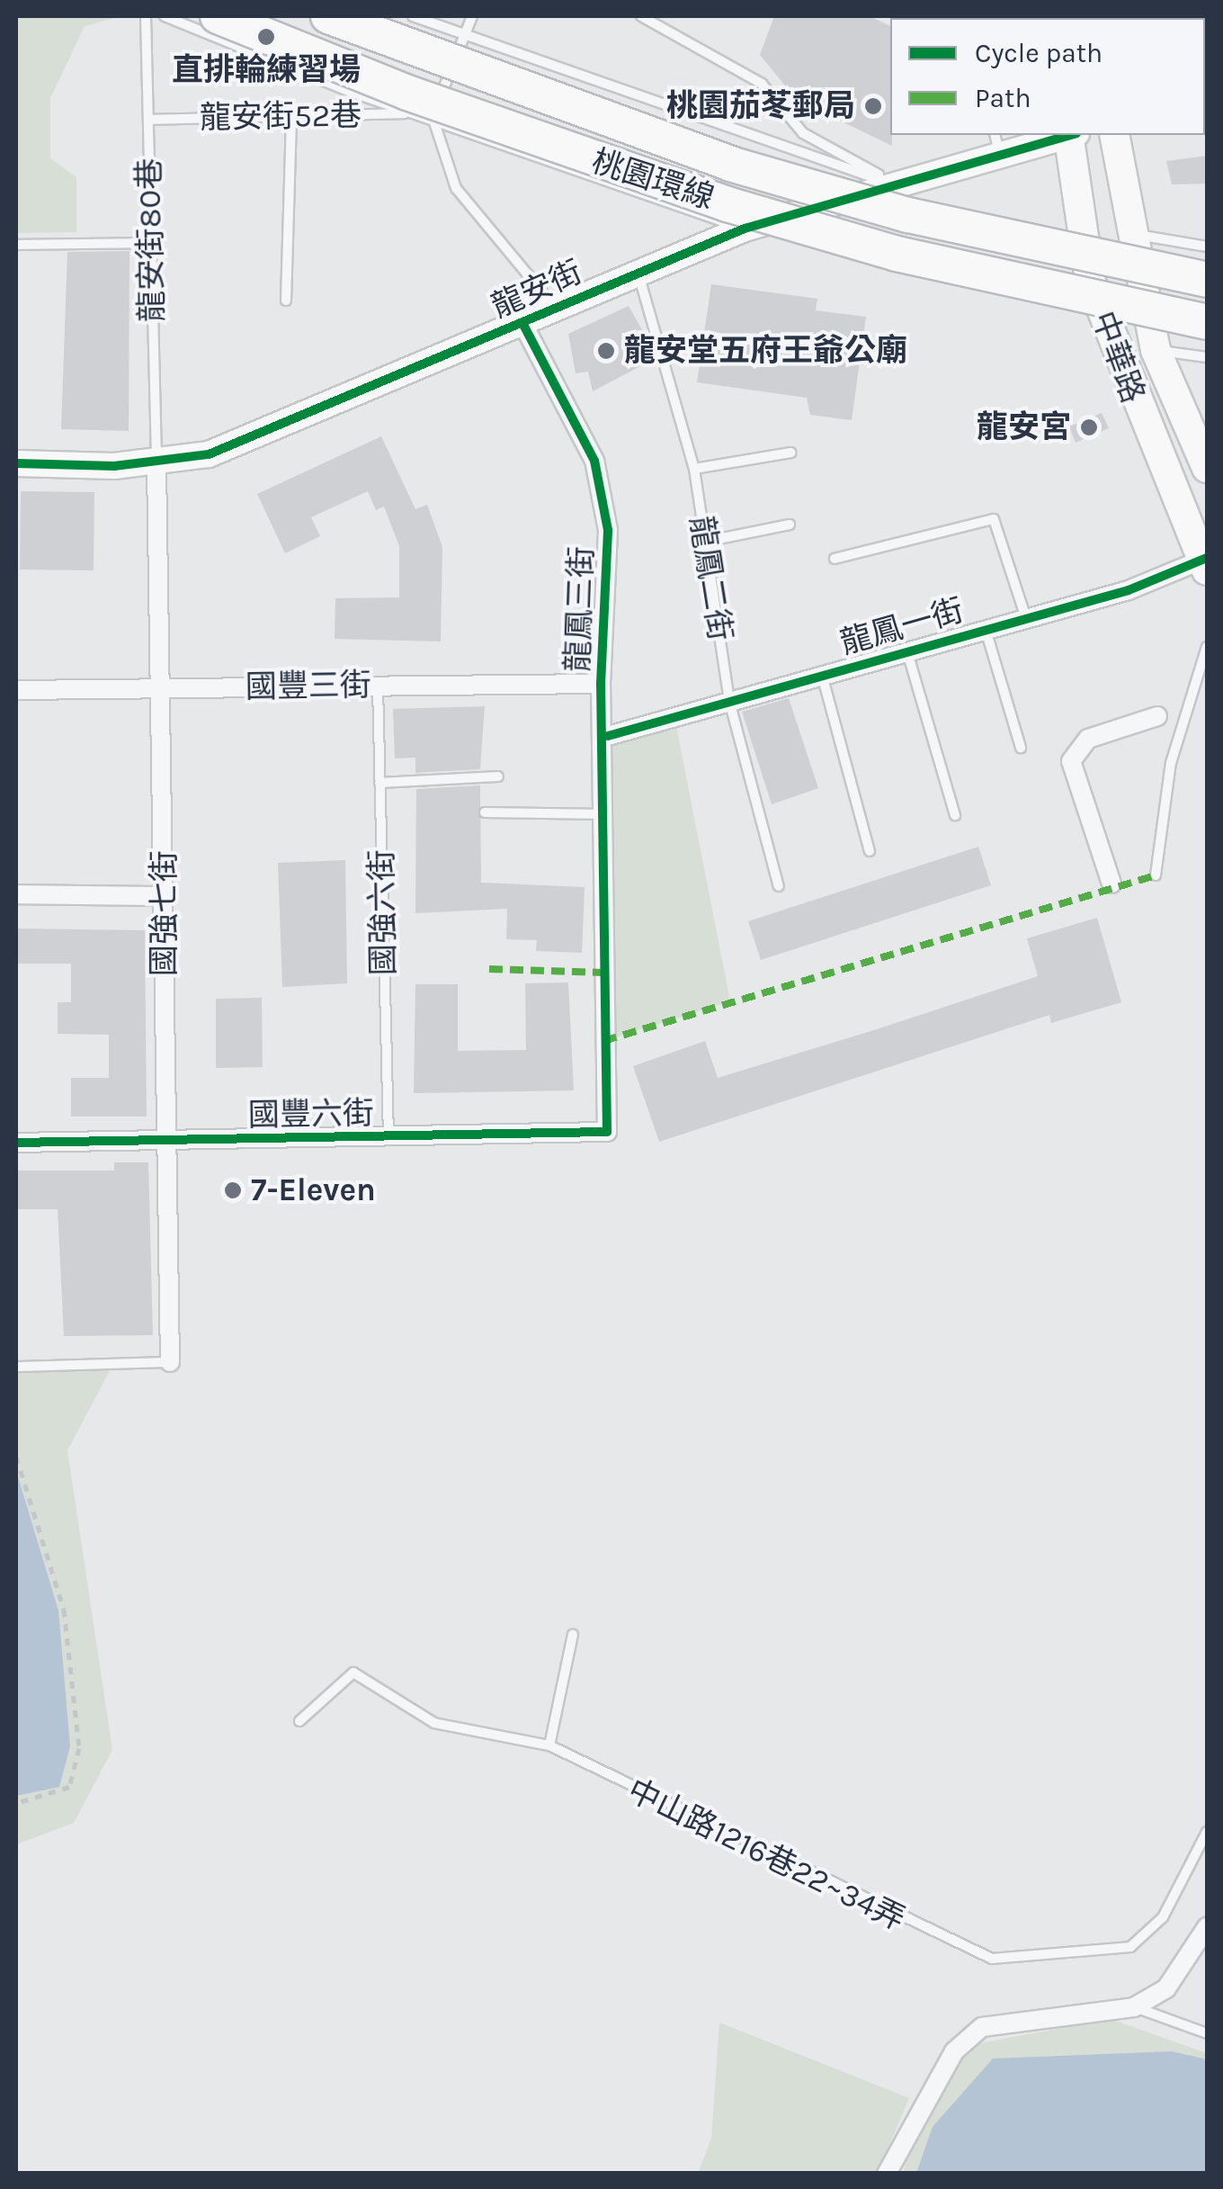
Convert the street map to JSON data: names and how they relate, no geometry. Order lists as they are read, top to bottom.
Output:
{
  "streets": {
    "highway": ["桃園環線"],
    "main road": ["中華路"],
    "street": [
      "龍安街",
      "龍鳳三街",
      "龍鳳一街",
      "國豐三街",
      "國強七街",
      "國豐六街"
    ],
    "lane": [
      "龍安街52巷",
      "龍安街80巷",
      "龍鳳二街",
      "國強六街",
      "中山路1216巷22~34弄"
    ]
  },
  "crossings": [
    ["龍安街52巷", "龍安街80巷"],
    ["龍安街80巷", "龍安街"],
    ["龍安街80巷", "國強七街"],
    ["龍安街", "龍鳳二街"],
    ["龍安街", "龍鳳三街"],
    ["龍安街", "國強七街"],
    ["中華路", "龍鳳一街"],
    ["龍鳳二街", "龍鳳一街"],
    ["龍鳳三街", "龍鳳一街"],
    ["龍鳳三街", "國豐三街"],
    ["龍鳳三街", "國豐六街"],
    ["國豐三街", "國強六街"],
    ["國豐三街", "國強七街"],
    ["國強六街", "國豐六街"],
    ["國強七街", "國豐六街"]
  ],
  "places": [
    "直排輪練習場",
    "桃園茄苳郵局",
    "龍安堂五府王爺公廟",
    "龍安宮",
    "7-Eleven"
  ],
  "legend": ["Cycle path", "Path"]
}
